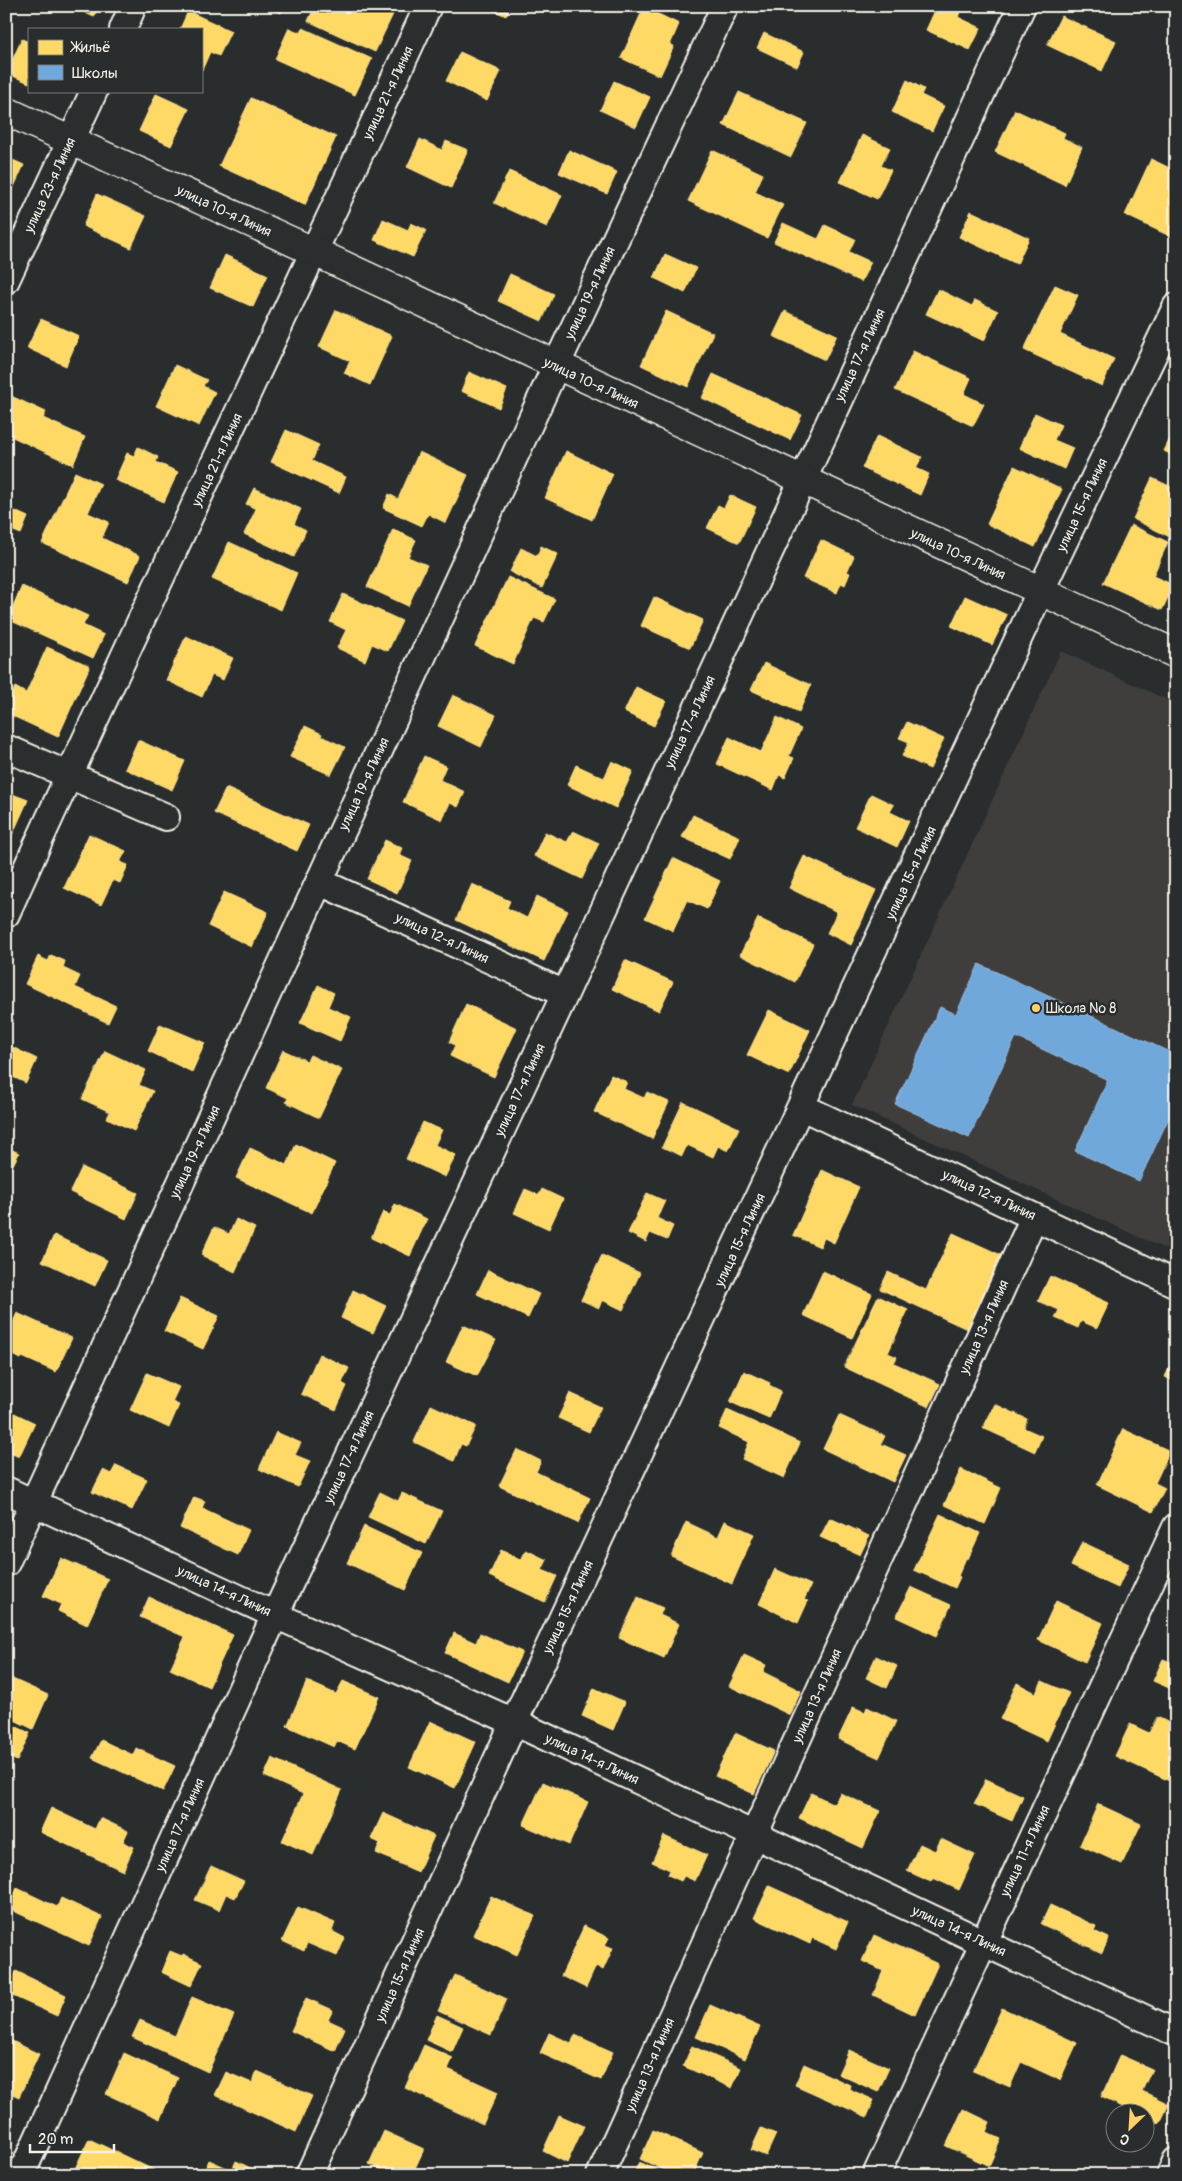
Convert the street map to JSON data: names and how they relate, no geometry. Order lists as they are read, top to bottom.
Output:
{
  "streets": {
    "street": [
      "улица 21-я Линия",
      "улица 23-я Линия",
      "улица 10-я Линия",
      "улица 19-я Линия",
      "улица 17-я Линия",
      "улица 15-я Линия",
      "улица 12-я Линия",
      "улица 13-я Линия",
      "улица 14-я Линия",
      "улица 11-я Линия"
    ]
  },
  "crossings": [
    ["улица 21-я Линия", "улица 10-я Линия"],
    ["улица 23-я Линия", "улица 10-я Линия"],
    ["улица 10-я Линия", "улица 19-я Линия"],
    ["улица 10-я Линия", "улица 17-я Линия"],
    ["улица 10-я Линия", "улица 15-я Линия"],
    ["улица 19-я Линия", "улица 12-я Линия"],
    ["улица 19-я Линия", "улица 14-я Линия"],
    ["улица 17-я Линия", "улица 12-я Линия"],
    ["улица 17-я Линия", "улица 14-я Линия"],
    ["улица 15-я Линия", "улица 12-я Линия"],
    ["улица 15-я Линия", "улица 14-я Линия"],
    ["улица 12-я Линия", "улица 13-я Линия"],
    ["улица 13-я Линия", "улица 14-я Линия"],
    ["улица 14-я Линия", "улица 11-я Линия"]
  ],
  "places": ["Школа № 8"],
  "legend": ["Жильё", "Школы"],
  "scale_bar": "20 m",
  "north": "bottom left"
}
